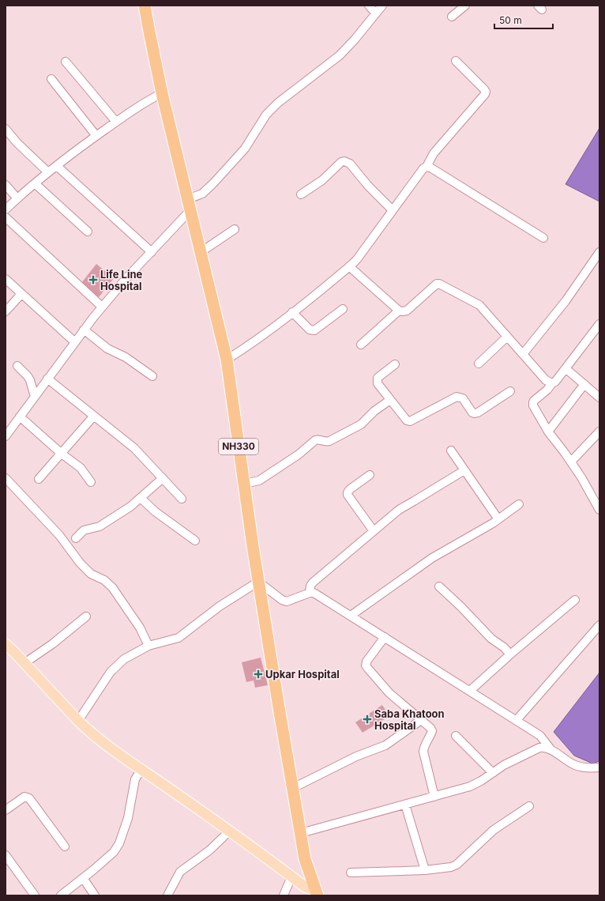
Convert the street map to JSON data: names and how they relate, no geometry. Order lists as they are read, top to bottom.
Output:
{
  "streets": {
    "highway": ["NH330"]
  },
  "places": {
    "health": ["Life Line Hospital", "Upkar Hospital", "Saba Khatoon Hospital"]
  },
  "scale_bar": "50 m"
}
